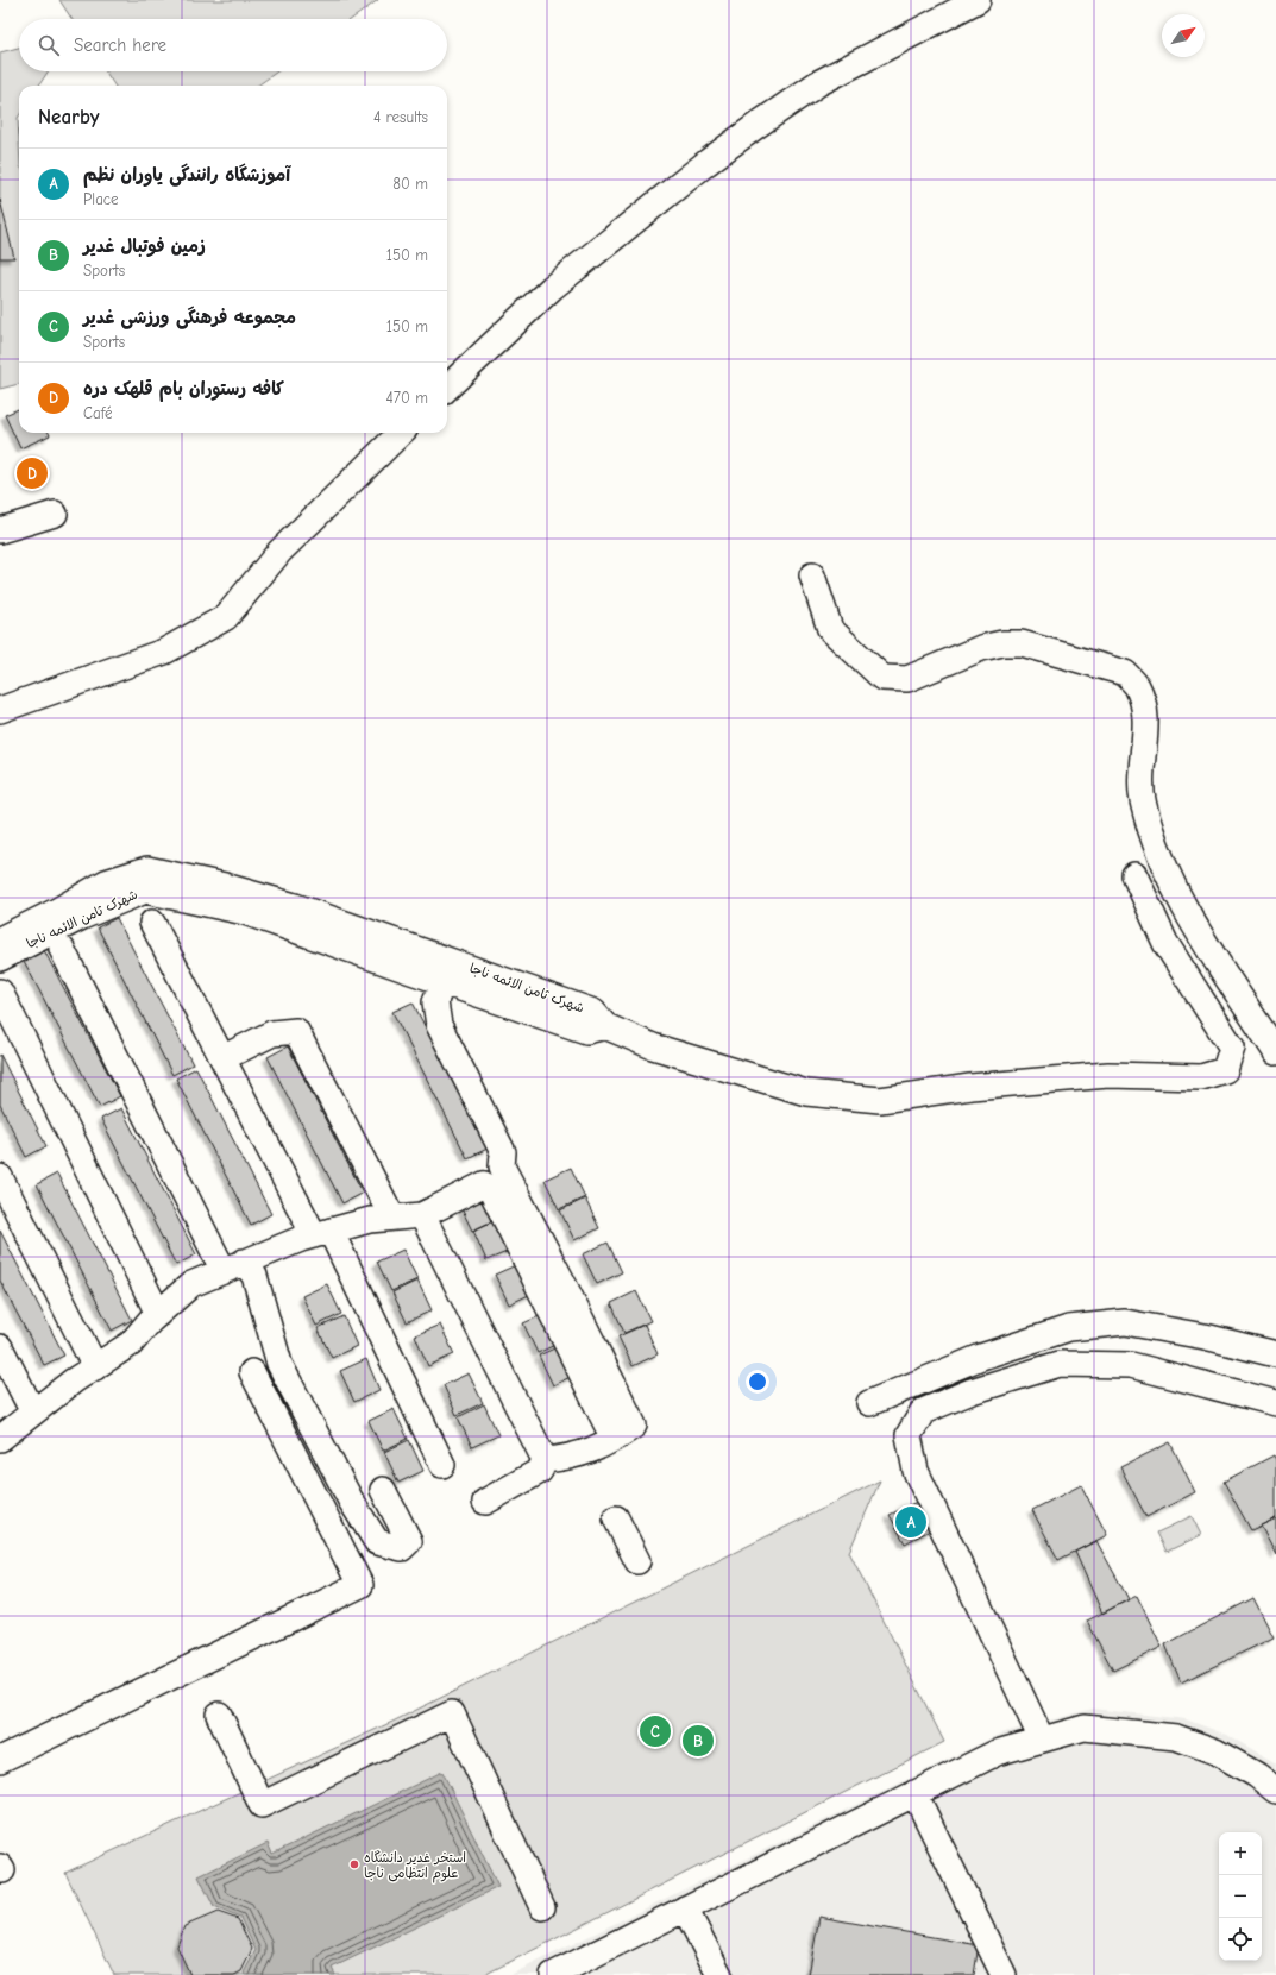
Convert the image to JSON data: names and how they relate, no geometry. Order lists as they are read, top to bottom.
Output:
{
  "streets": {
    "street": ["شهرک ثامن الائمه ناجا"]
  },
  "places": ["استخر غدیر دانشگاه علوم انتظامی ناجا"],
  "north": "top right",
  "page": {
    "search": "Search here",
    "heading": ["Nearby", "4 results"],
    "list": [
      {
        "mark": "A",
        "name": "آموزشگاه رانندگی یاوران نظم",
        "note": "Place",
        "value": "80 m"
      },
      {
        "mark": "B",
        "name": "زمین فوتبال غدیر",
        "note": "Sports",
        "value": "150 m"
      },
      {
        "mark": "C",
        "name": "مجموعه فرهنگی ورزشی غدیر",
        "note": "Sports",
        "value": "150 m"
      },
      {
        "mark": "D",
        "name": "کافه رستوران بام قلهک دره",
        "note": "Café",
        "value": "470 m"
      }
    ],
    "pins": [
      "D",
      "A",
      "C",
      "B"
    ],
    "map_buttons": ["+", "−"]
  }
}
